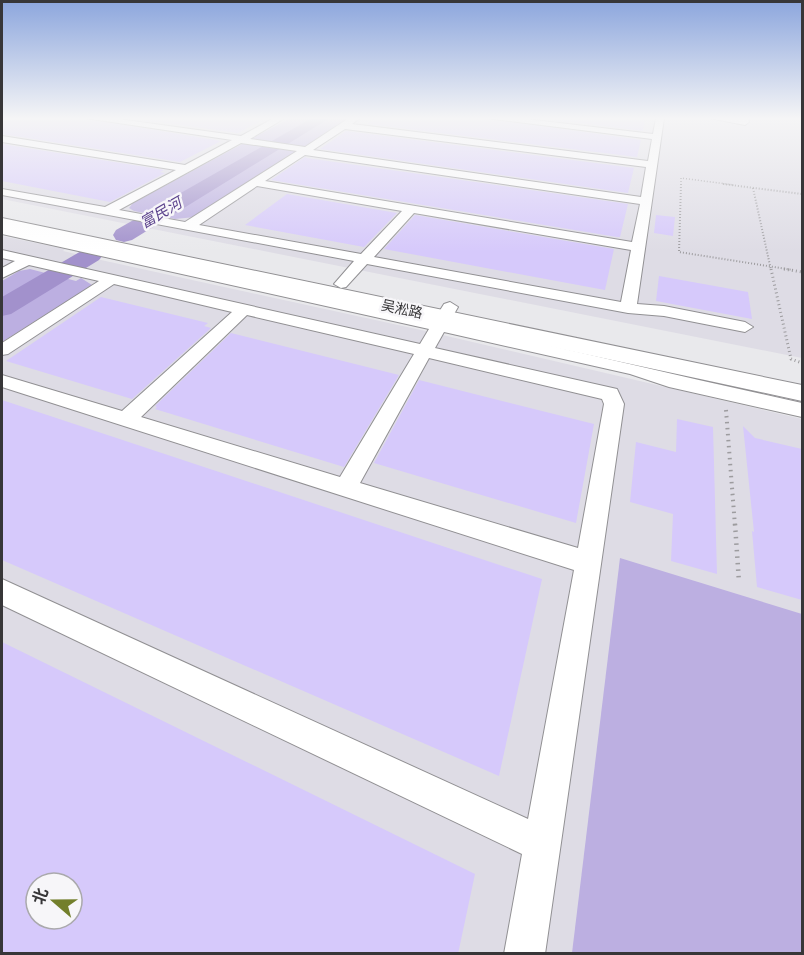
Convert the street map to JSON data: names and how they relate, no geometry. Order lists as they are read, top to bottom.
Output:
{
  "streets": {
    "main road": ["吴淞路"]
  },
  "water": ["富民河"],
  "north": "left"
}
